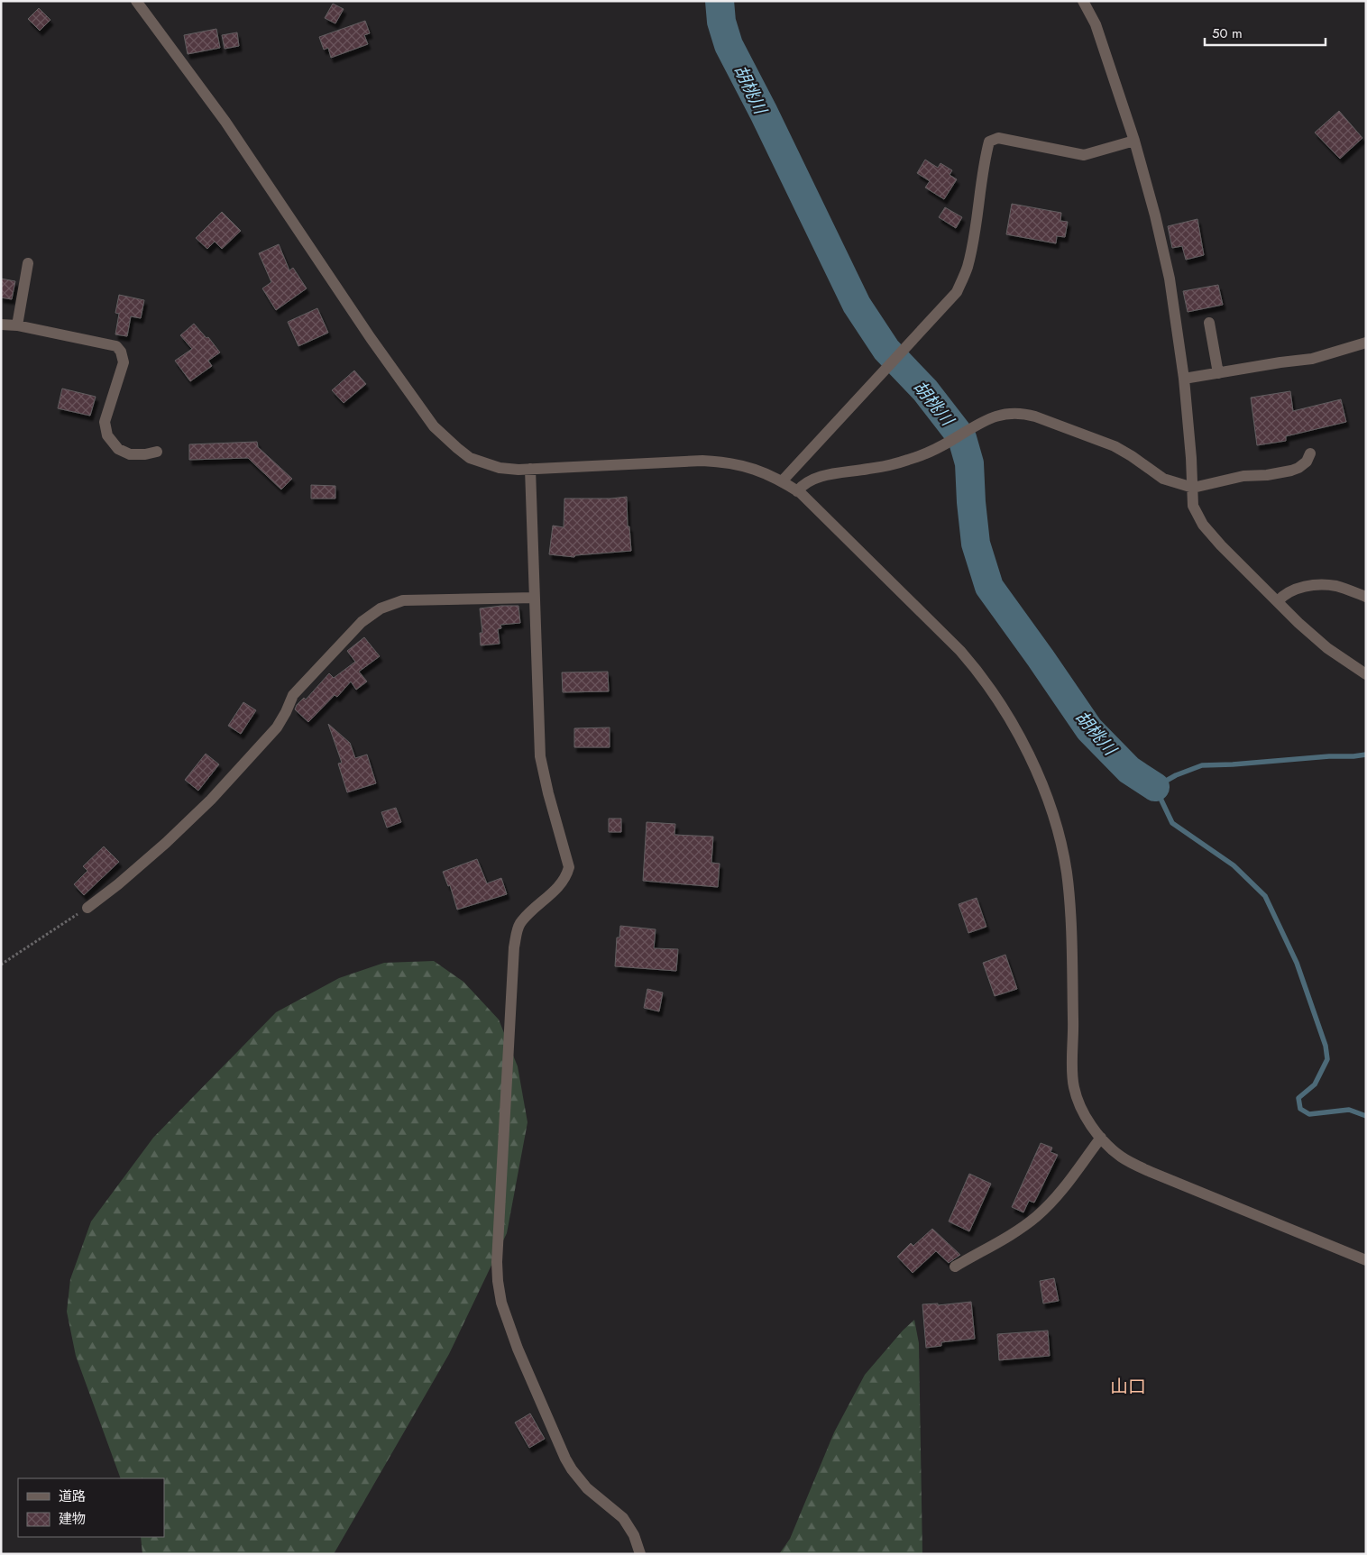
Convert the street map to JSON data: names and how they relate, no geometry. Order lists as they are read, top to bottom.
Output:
{
  "districts": ["山口"],
  "water": ["胡桃川"],
  "legend": ["道路", "建物"],
  "scale_bar": "50 m"
}
